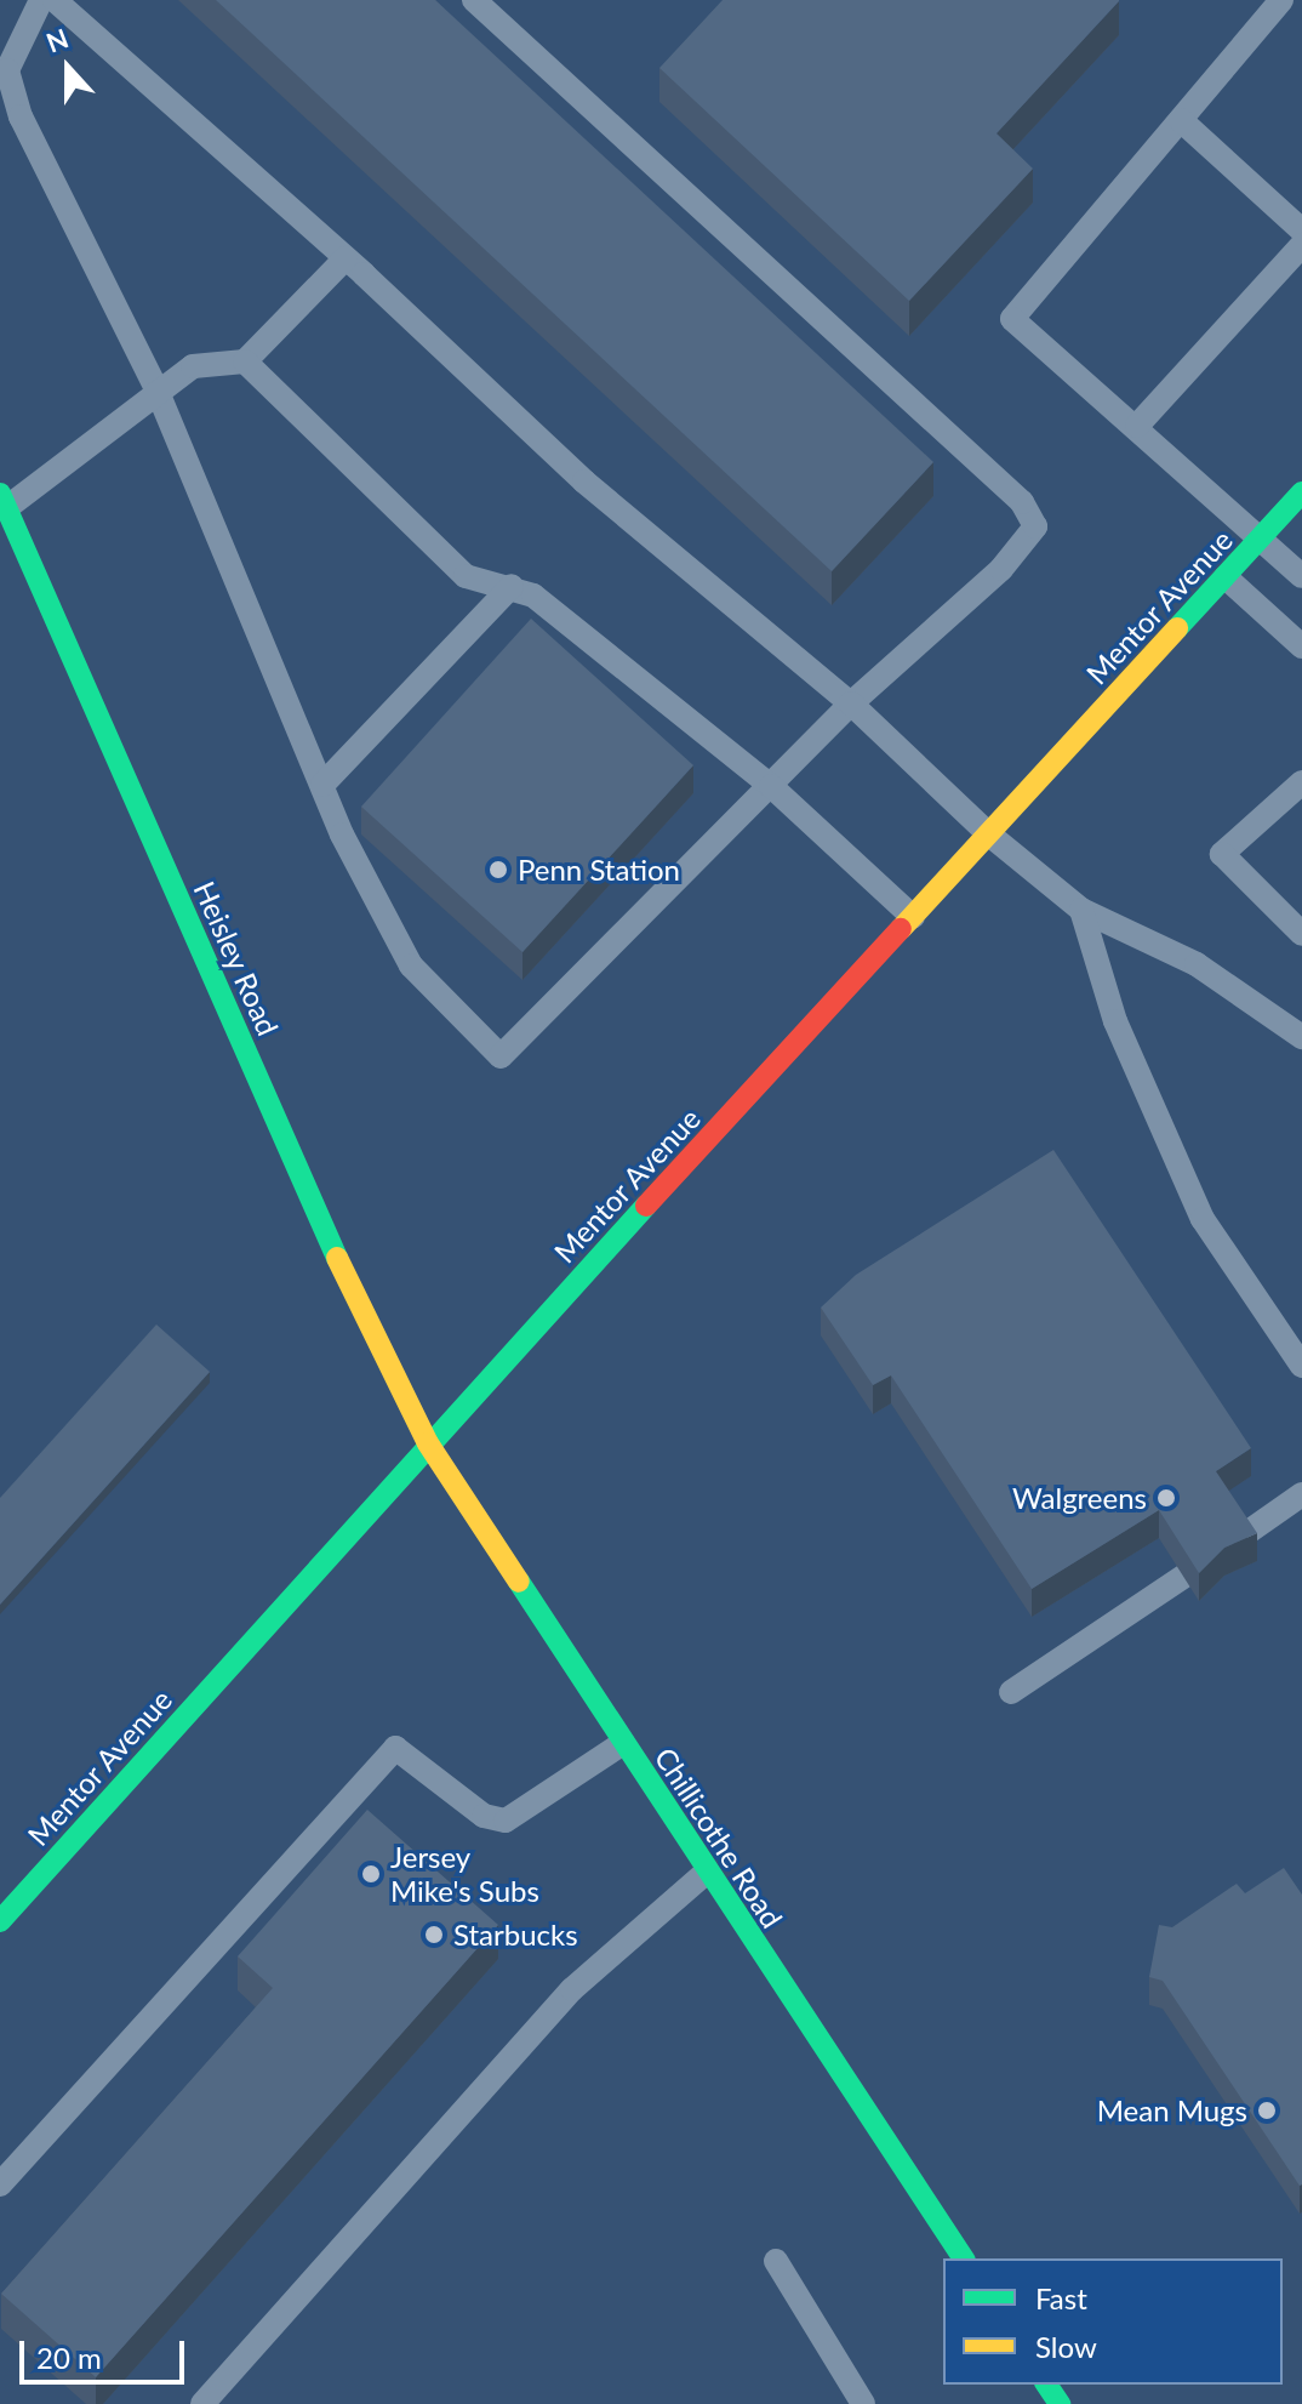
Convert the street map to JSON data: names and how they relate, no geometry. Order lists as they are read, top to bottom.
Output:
{
  "streets": {
    "street": ["Mentor Avenue", "Heisley Road", "Chillicothe Road"]
  },
  "crossings": [
    ["Mentor Avenue", "Heisley Road"],
    ["Mentor Avenue", "Chillicothe Road"],
    ["Heisley Road", "Chillicothe Road"]
  ],
  "places": [
    "Penn Station",
    "Walgreens",
    "Jersey Mike's Subs",
    "Starbucks",
    "Mean Mugs"
  ],
  "legend": ["Fast", "Slow"],
  "scale_bar": "20 m",
  "north": "top"
}
